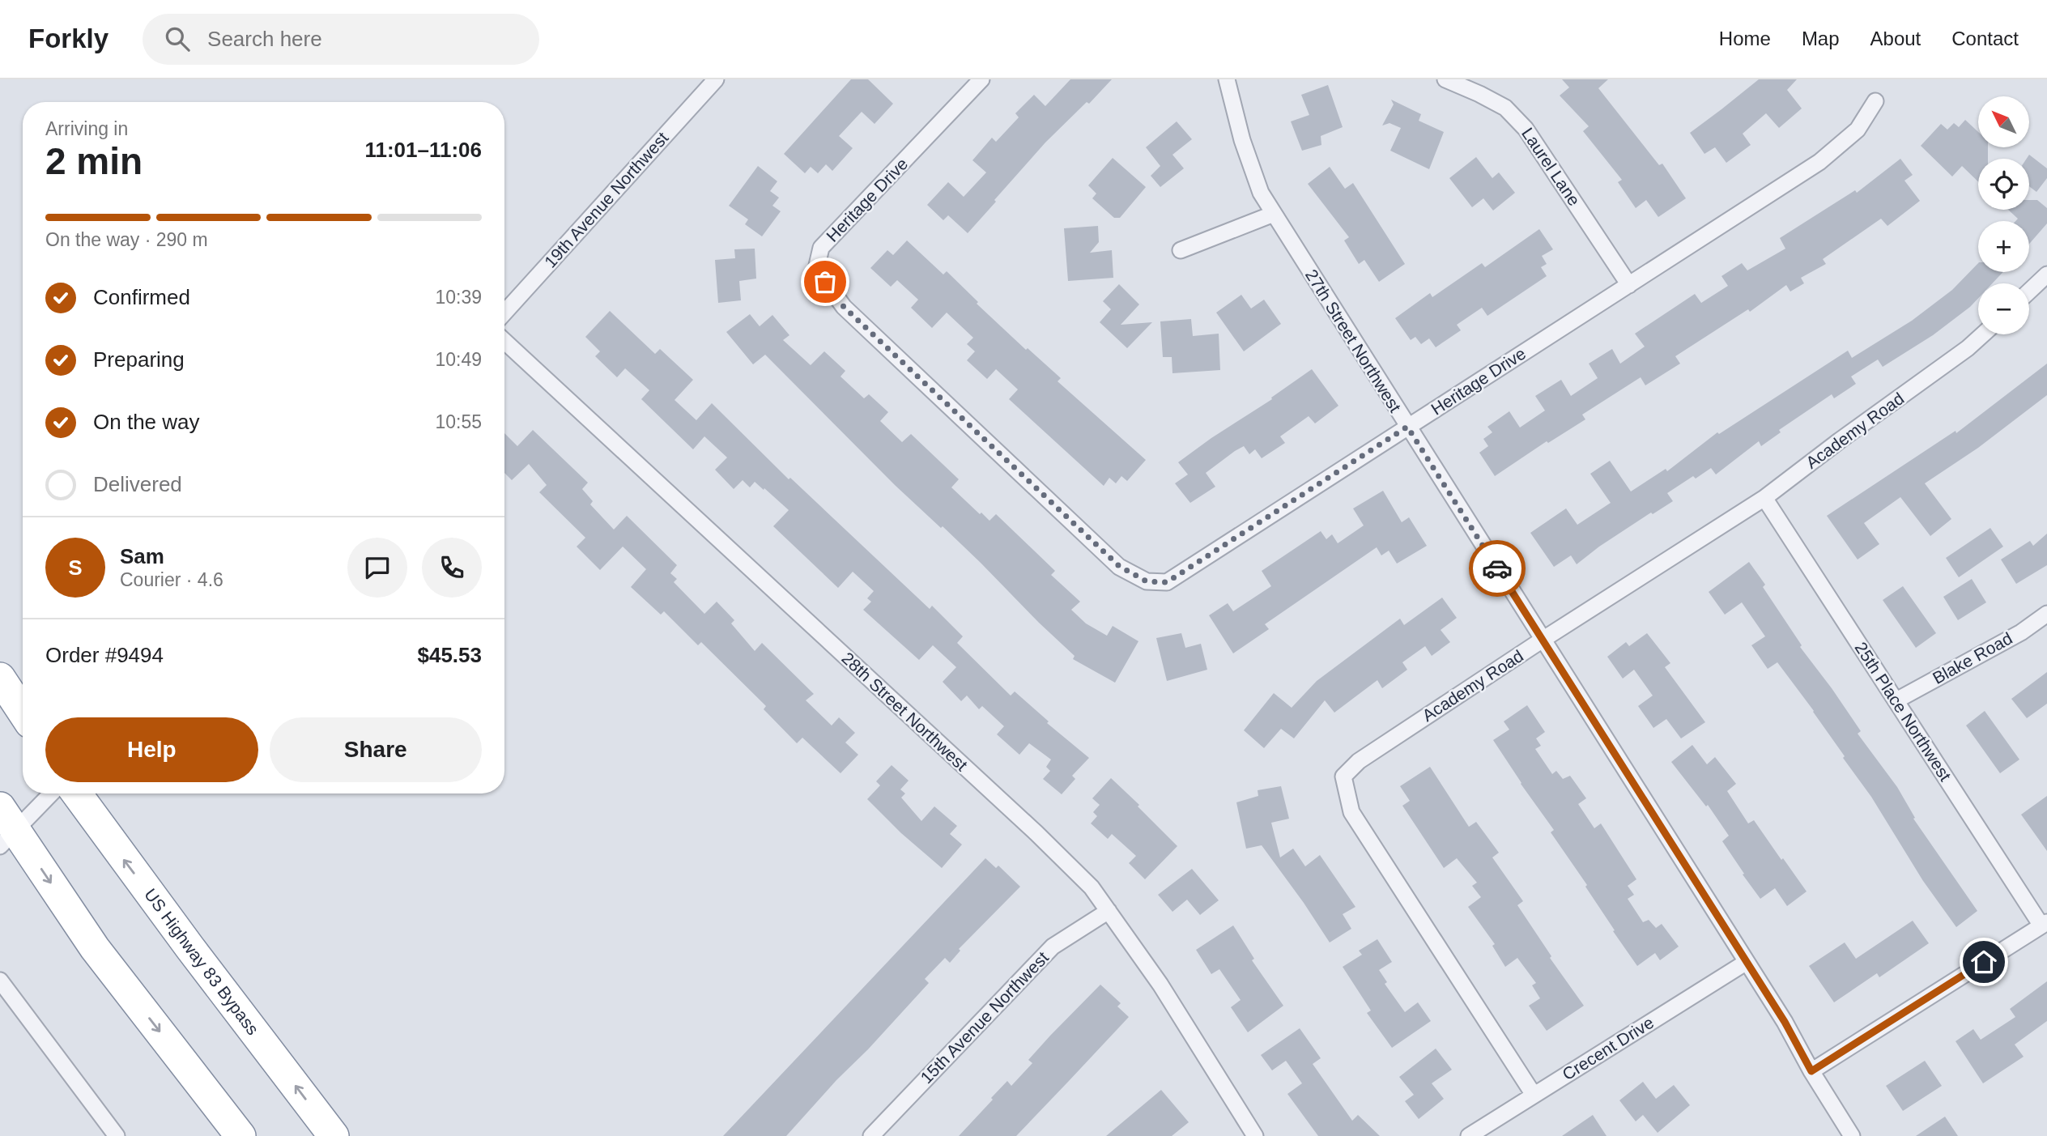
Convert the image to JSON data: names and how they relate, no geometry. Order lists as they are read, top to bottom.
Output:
{
  "streets": {
    "highway": ["US Highway 83 Bypass"],
    "street": [
      "Laurel Lane",
      "19th Avenue Northwest",
      "Heritage Drive",
      "27th Street Northwest",
      "Academy Road",
      "Blake Road",
      "28th Street Northwest",
      "25th Place Northwest",
      "15th Avenue Northwest",
      "Crecent Drive"
    ]
  },
  "crossings": [
    ["Laurel Lane", "Heritage Drive"],
    ["Heritage Drive", "27th Street Northwest"],
    ["27th Street Northwest", "Academy Road"],
    ["27th Street Northwest", "Crecent Drive"],
    ["Academy Road", "25th Place Northwest"],
    ["Academy Road", "Crecent Drive"],
    ["Blake Road", "25th Place Northwest"],
    ["28th Street Northwest", "15th Avenue Northwest"]
  ],
  "north": "top left",
  "page": {
    "header": "Forkly",
    "search": "Search here",
    "nav": [
      "Home",
      "Map",
      "About",
      "Contact"
    ],
    "map_buttons": ["+", "−"],
    "heading": ["2 min", "Arriving in", "11:01–11:06"],
    "panel": [
      "Sam",
      "Courier · 4.6",
      "Order #9494",
      "$45.53"
    ],
    "bar": "On the way · 290 m",
    "list": [
      ["Confirmed", "10:39"],
      ["Preparing", "10:49"],
      ["On the way", "10:55"],
      "Delivered"
    ],
    "round": "S",
    "buttons": ["Help", "Share"]
  }
}
